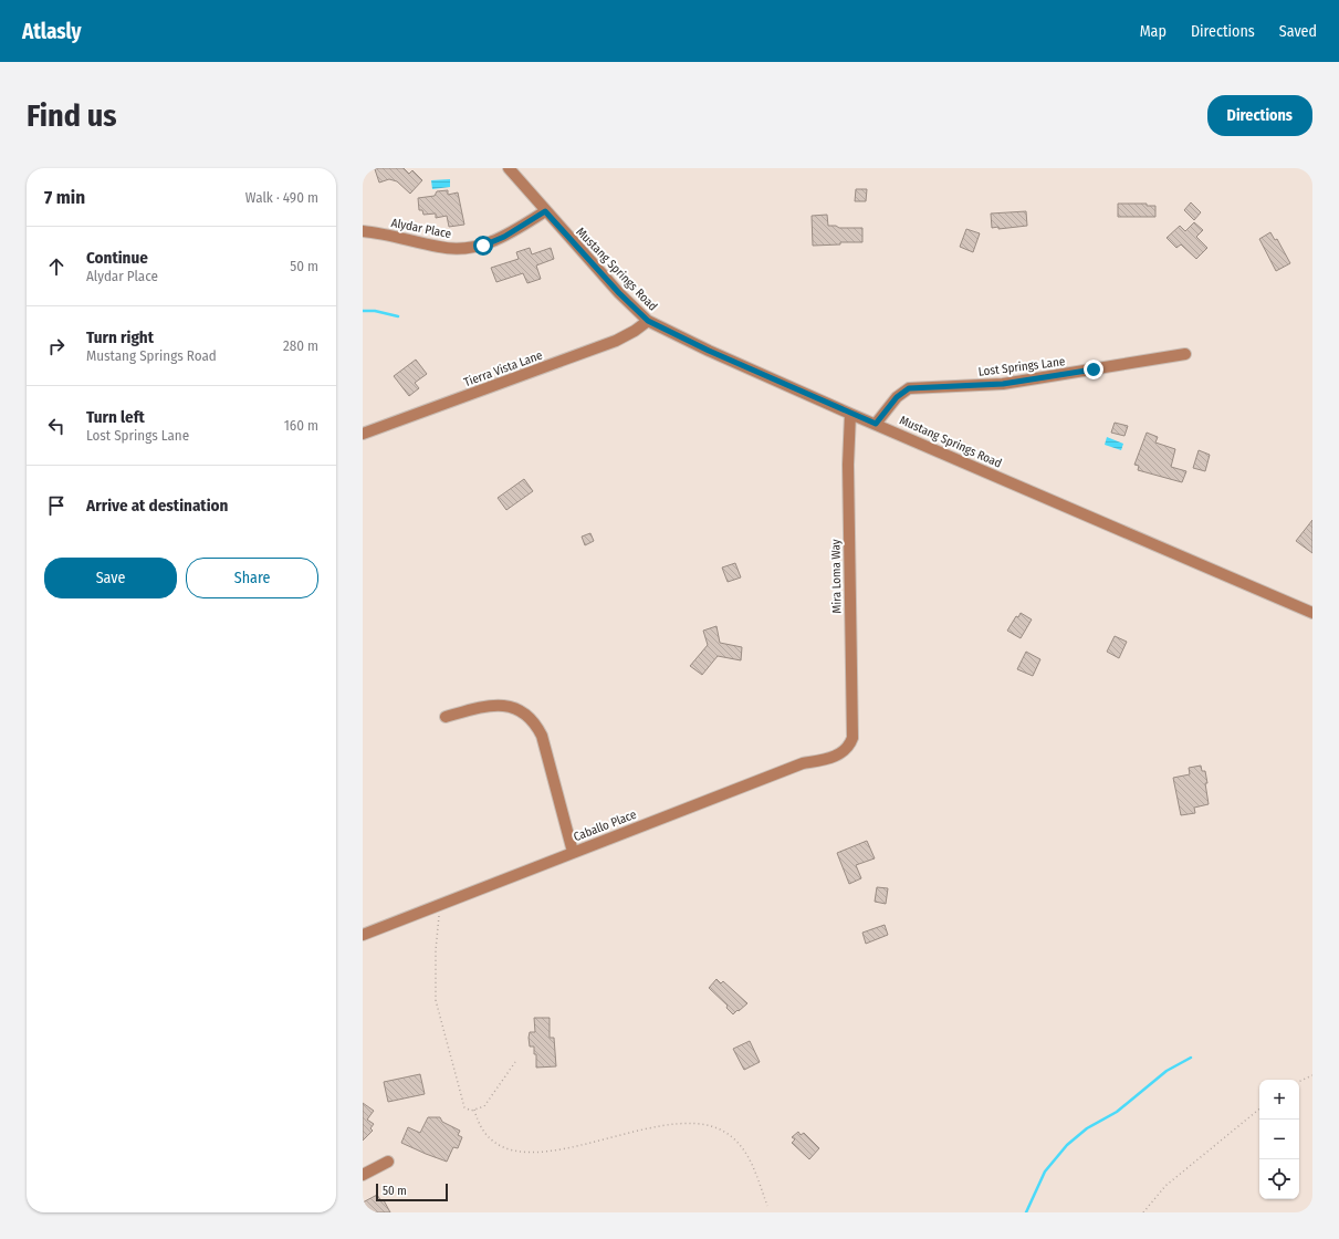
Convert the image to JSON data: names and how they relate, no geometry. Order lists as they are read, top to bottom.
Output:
{
  "streets": {
    "street": [
      "Alydar Place",
      "Mustang Springs Road",
      "Lost Springs Lane",
      "Tierra Vista Lane",
      "Mira Loma Way",
      "Caballo Place"
    ]
  },
  "crossings": [
    ["Alydar Place", "Mustang Springs Road"],
    ["Mustang Springs Road", "Lost Springs Lane"],
    ["Mustang Springs Road", "Tierra Vista Lane"],
    ["Mustang Springs Road", "Mira Loma Way"],
    ["Mira Loma Way", "Caballo Place"]
  ],
  "scale_bar": "50 m",
  "page": {
    "header": "Atlasly",
    "nav": ["Map", "Directions", "Saved"],
    "buttons": [
      "Directions",
      ["Save", "Share"]
    ],
    "title": "Find us",
    "heading": ["7 min", "Walk · 490 m"],
    "list": [
      ["Continue", "Alydar Place", "50 m"],
      ["Turn right", "Mustang Springs Road", "280 m"],
      ["Turn left", "Lost Springs Lane", "160 m"],
      "Arrive at destination"
    ],
    "map_buttons": ["+", "−"],
    "scale": "50 m"
  }
}
